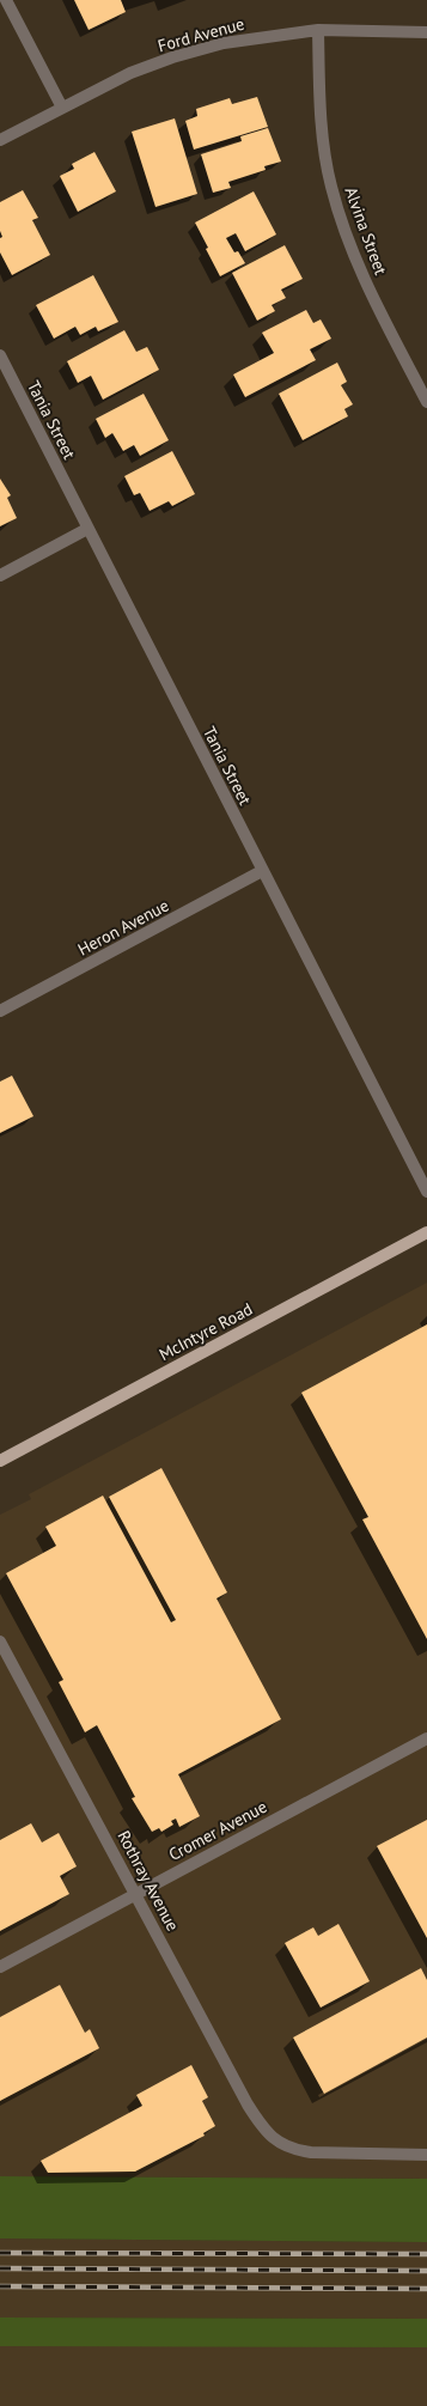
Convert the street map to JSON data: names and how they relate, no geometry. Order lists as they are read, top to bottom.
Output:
{
  "streets": {
    "main road": ["McIntyre Road"],
    "street": [
      "Ford Avenue",
      "Alvina Street",
      "Tania Street",
      "Heron Avenue",
      "Cromer Avenue",
      "Rothray Avenue"
    ]
  },
  "crossings": [
    ["Ford Avenue", "Alvina Street"],
    ["Tania Street", "Heron Avenue"],
    ["Cromer Avenue", "Rothray Avenue"]
  ]
}
